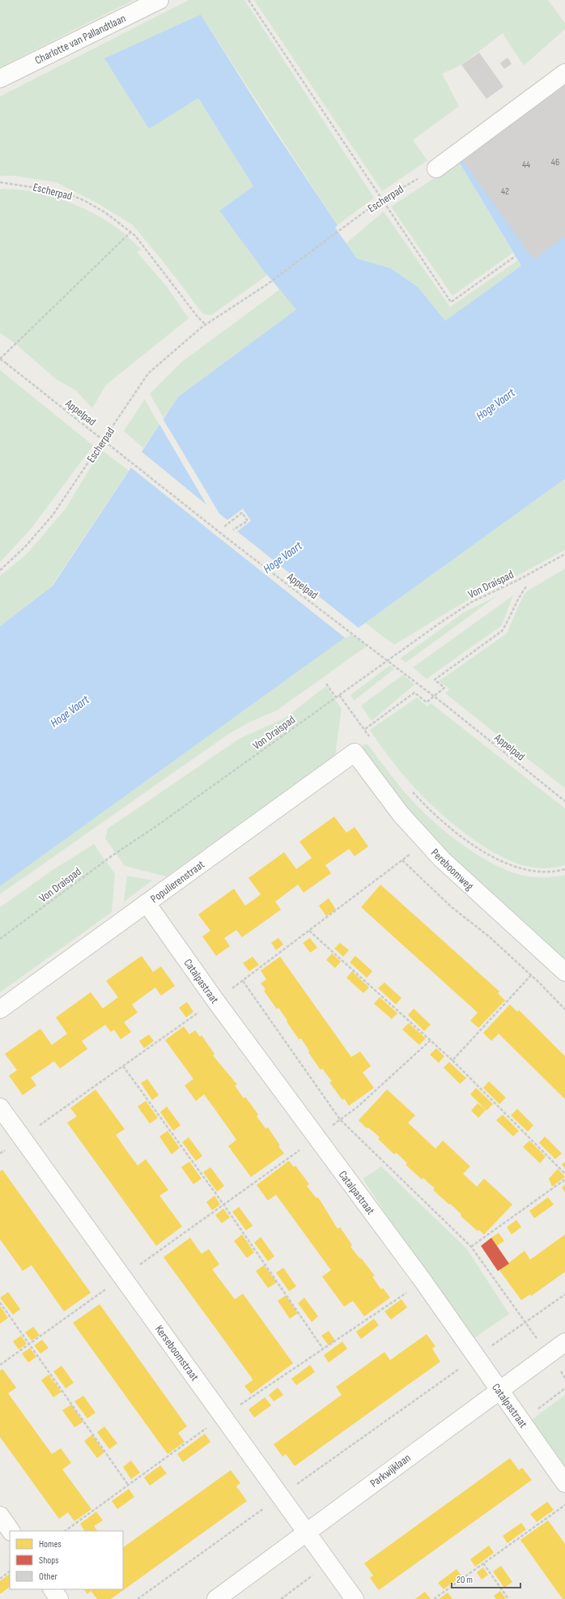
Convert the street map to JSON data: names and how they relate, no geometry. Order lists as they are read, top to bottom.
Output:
{
  "streets": {
    "street": [
      "Charlotte van Pallandtlaan",
      "Pereboomweg",
      "Populierenstraat",
      "Catalpastraat",
      "Kerseboomstraat",
      "Parkwijklaan"
    ],
    "path": ["Escherpad", "Appelpad", "Von Draispad"]
  },
  "crossings": [
    ["Pereboomweg", "Populierenstraat"],
    ["Populierenstraat", "Catalpastraat"],
    ["Catalpastraat", "Parkwijklaan"],
    ["Kerseboomstraat", "Parkwijklaan"]
  ],
  "water": ["Hoge Vaart"],
  "house_numbers": ["46", "44", "42"],
  "legend": ["Homes", "Shops", "Other"],
  "scale_bar": "20 m"
}
